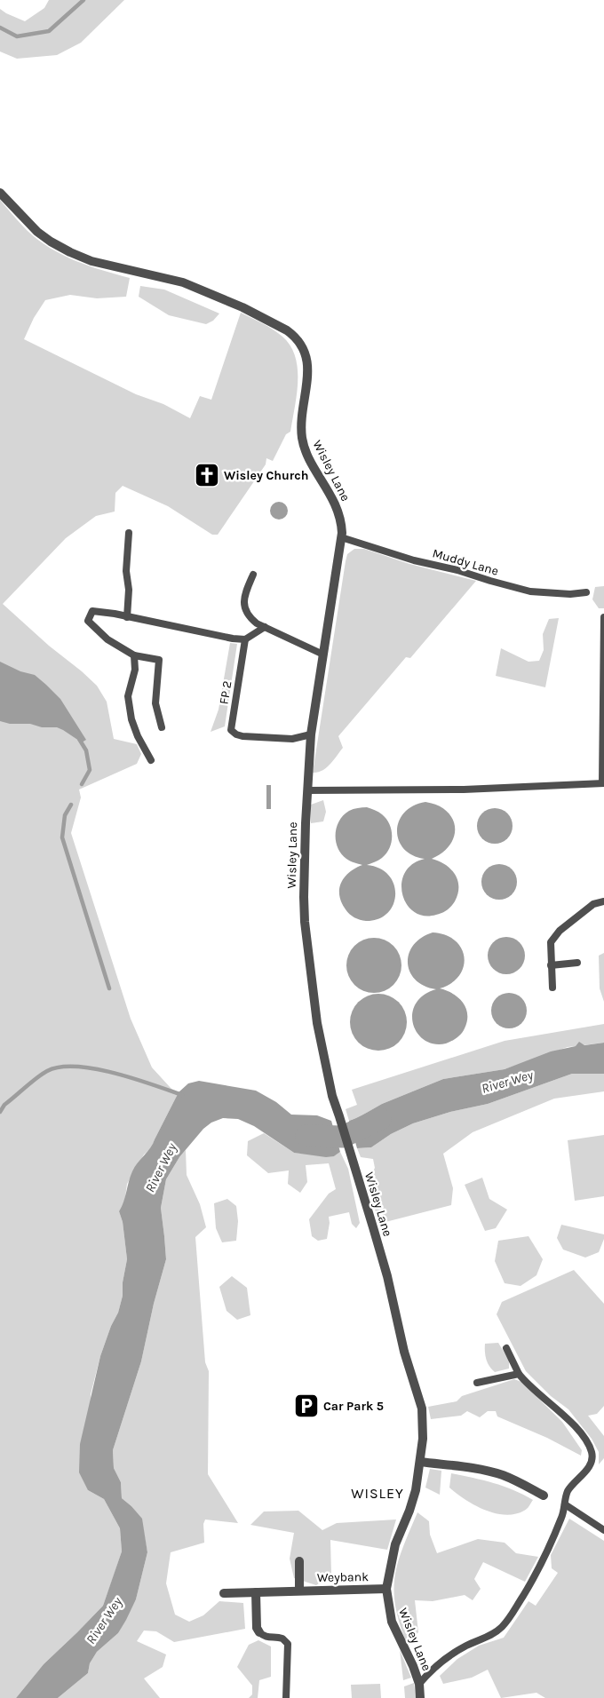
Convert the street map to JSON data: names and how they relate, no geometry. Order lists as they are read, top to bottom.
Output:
{
  "streets": {
    "street": ["Wisley Lane", "Weybank"],
    "lane": ["Muddy Lane", "FP 2"]
  },
  "crossings": [
    ["Wisley Lane", "Muddy Lane"],
    ["Wisley Lane", "FP 2"],
    ["Wisley Lane", "Weybank"]
  ],
  "districts": ["WISLEY"],
  "water": ["River Wey"],
  "places": {
    "church": ["Wisley Church"],
    "parking": ["Car Park 5"]
  }
}
